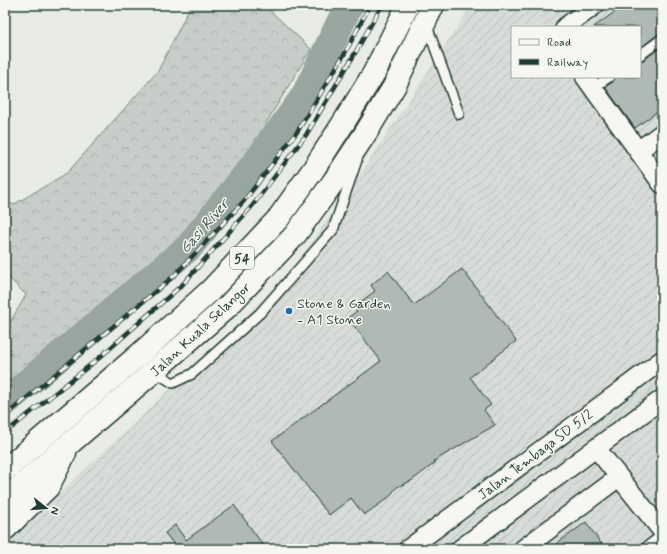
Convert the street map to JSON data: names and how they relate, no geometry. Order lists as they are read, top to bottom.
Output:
{
  "streets": {
    "highway": ["54", "Jalan Kuala Selangor"],
    "street": ["Jalan Tembaga SD 5/2"]
  },
  "water": ["Gasi River"],
  "places": ["Stone & Garden - A1 Stone"],
  "legend": ["Road", "Railway"],
  "north": "right"
}
